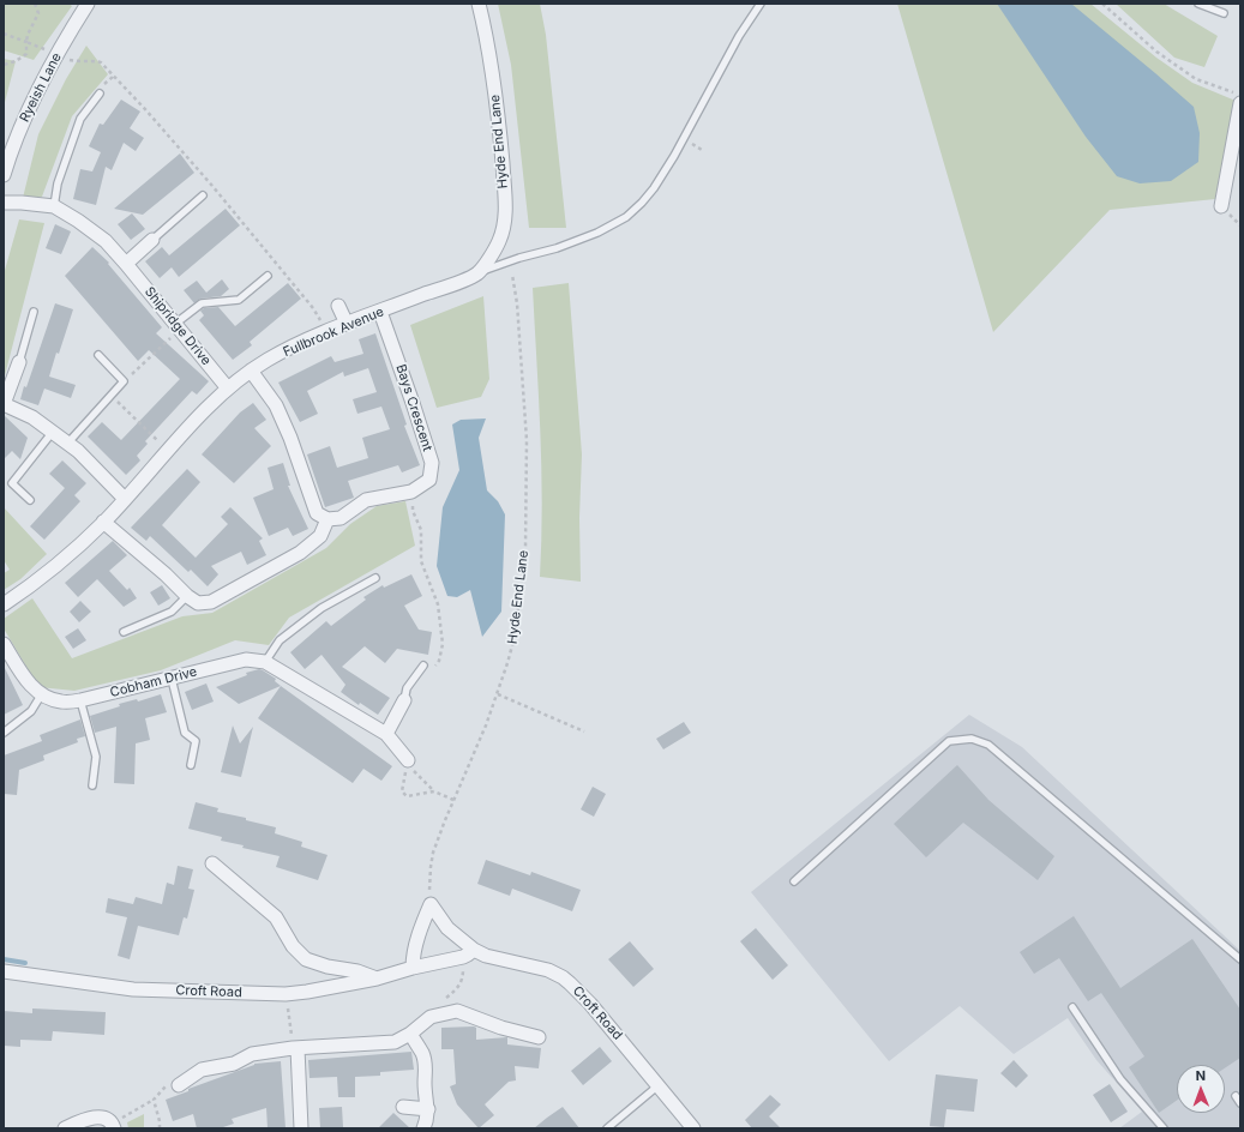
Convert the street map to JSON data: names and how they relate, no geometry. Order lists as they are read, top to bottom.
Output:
{
  "streets": {
    "street": [
      "Ryeish Lane",
      "Hyde End Lane",
      "Shipridge Drive",
      "Fullbrook Avenue",
      "Bays Crescent",
      "Cobham Drive",
      "Croft Road"
    ]
  },
  "crossings": [
    ["Hyde End Lane", "Fullbrook Avenue"],
    ["Shipridge Drive", "Fullbrook Avenue"],
    ["Fullbrook Avenue", "Bays Crescent"]
  ],
  "north": "top"
}
